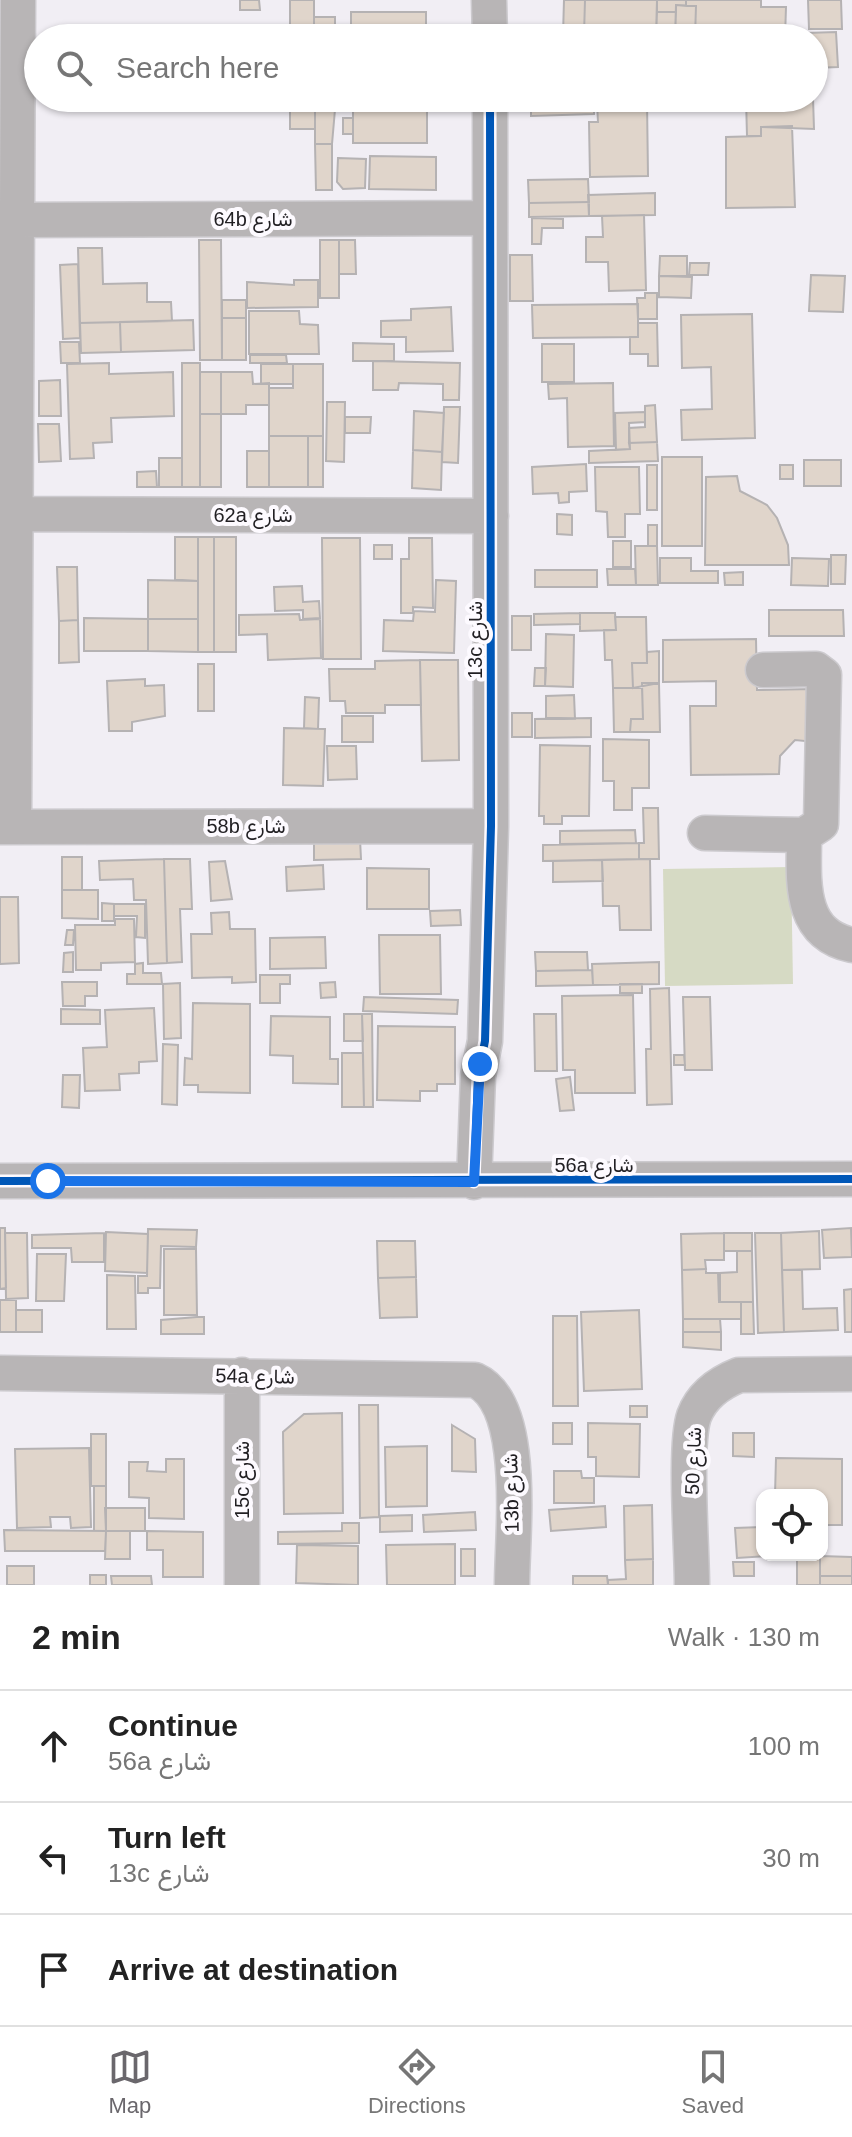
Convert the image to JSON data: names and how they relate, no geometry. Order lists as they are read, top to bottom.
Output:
{
  "streets": {
    "street": [
      "64b شارع",
      "62a شارع",
      "13c شارع",
      "58b شارع",
      "56a شارع",
      "54a شارع",
      "شارع 50",
      "15c شارع",
      "13b شارع"
    ]
  },
  "crossings": [
    ["64b شارع", "13c شارع"],
    ["62a شارع", "13c شارع"],
    ["13c شارع", "58b شارع"],
    ["13c شارع", "56a شارع"],
    ["54a شارع", "15c شارع"],
    ["54a شارع", "13b شارع"]
  ],
  "page": {
    "search": "Search here",
    "heading": ["2 min", "Walk · 130 m"],
    "list": [
      ["Continue", "56a شارع", "100 m"],
      ["Turn left", "13c شارع", "30 m"],
      "Arrive at destination"
    ],
    "nav": ["Map", "Directions", "Saved"]
  }
}
